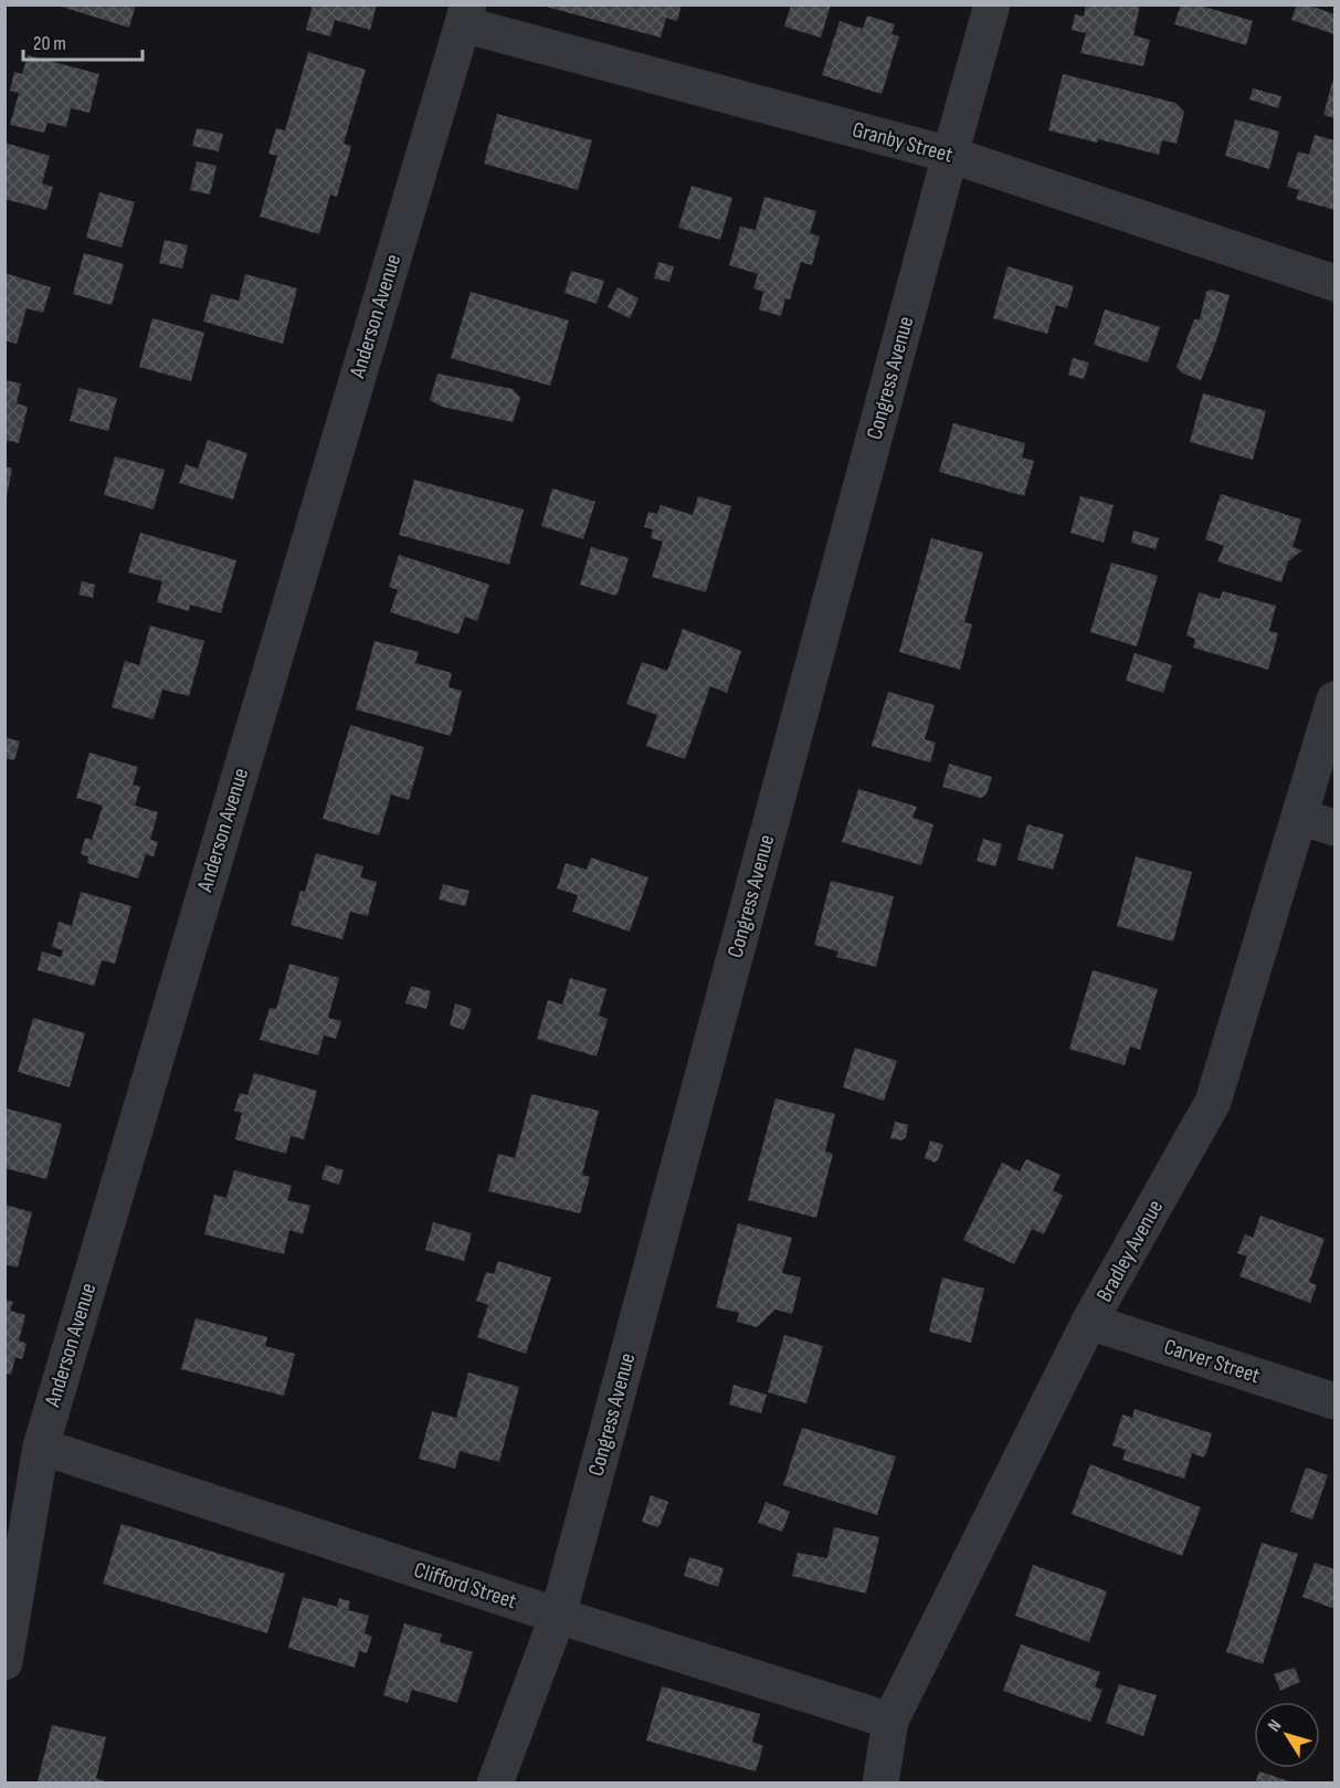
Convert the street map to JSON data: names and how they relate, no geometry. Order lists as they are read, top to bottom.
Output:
{
  "streets": {
    "street": [
      "Granby Street",
      "Anderson Avenue",
      "Congress Avenue",
      "Bradley Avenue",
      "Carver Street",
      "Clifford Street"
    ]
  },
  "crossings": [
    ["Granby Street", "Anderson Avenue"],
    ["Granby Street", "Congress Avenue"],
    ["Anderson Avenue", "Clifford Street"],
    ["Congress Avenue", "Clifford Street"],
    ["Bradley Avenue", "Carver Street"],
    ["Bradley Avenue", "Clifford Street"]
  ],
  "scale_bar": "20 m",
  "north": "top left"
}
